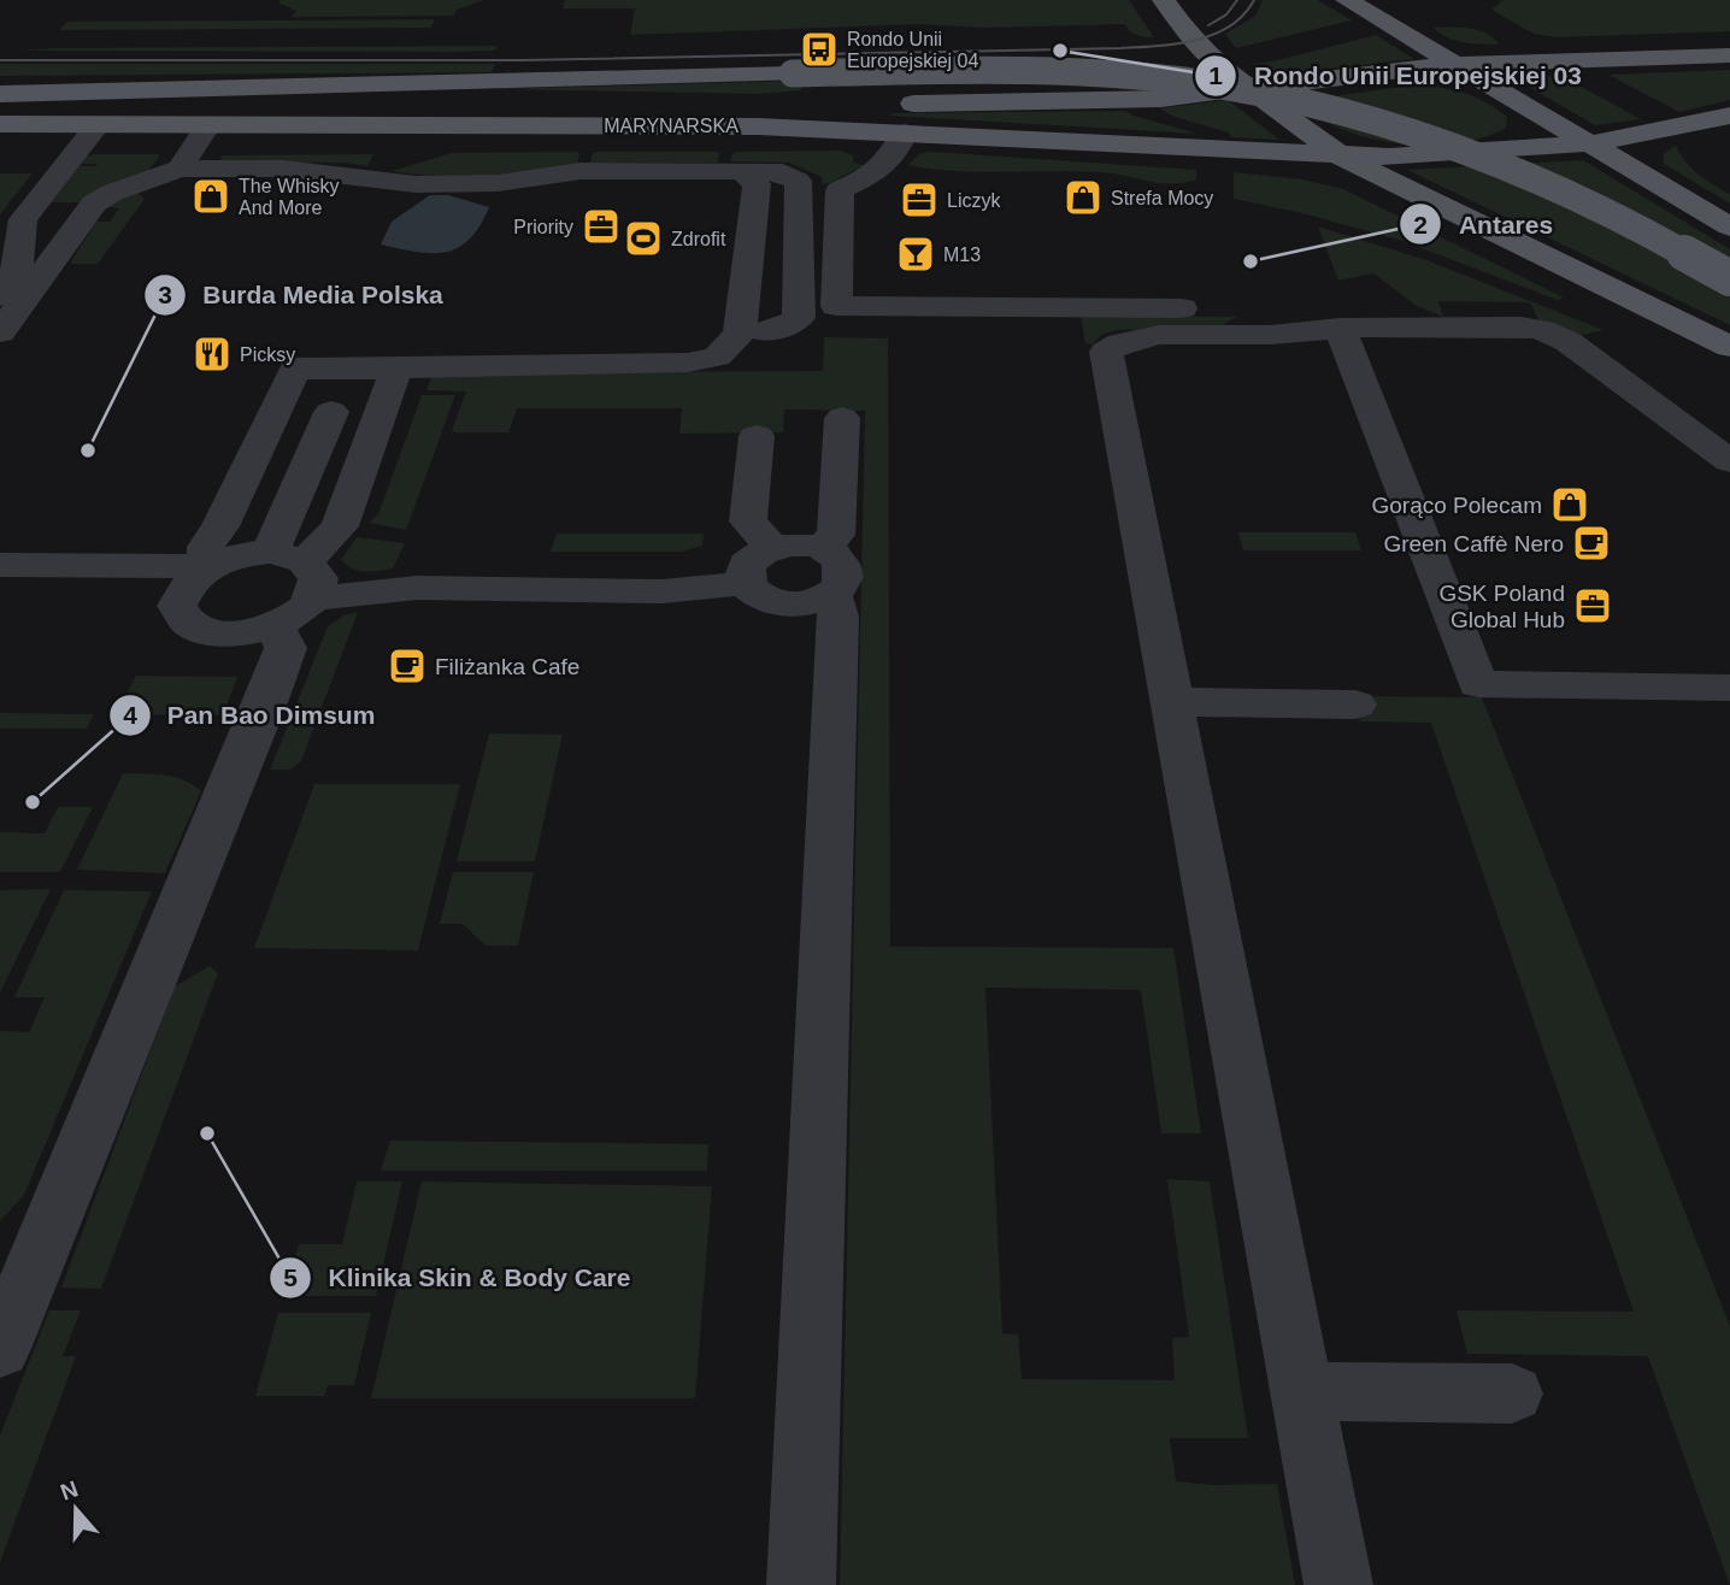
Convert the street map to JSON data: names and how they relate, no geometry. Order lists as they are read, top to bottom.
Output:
{
  "streets": {
    "main road": ["MARYNARSKA"]
  },
  "places": {
    "bus stop": ["Rondo Unii Europejskiej 04"],
    "other": [
      "Rondo Unii Europejskiej 03",
      "Antares",
      "Burda Media Polska",
      "Pan Bao Dimsum",
      "Klinika Skin & Body Care"
    ],
    "shop": ["The Whisky And More", "Strefa Mocy", "Gorąco Polecam"],
    "office": ["Liczyk", "Priority", "GSK Poland Global Hub"],
    "sports": ["Zdrofit"],
    "bar": ["M13"],
    "restaurant": ["Picksy"],
    "cafe": ["Green Caffè Nero", "Filiżanka Cafe"]
  },
  "north": "top"
}
